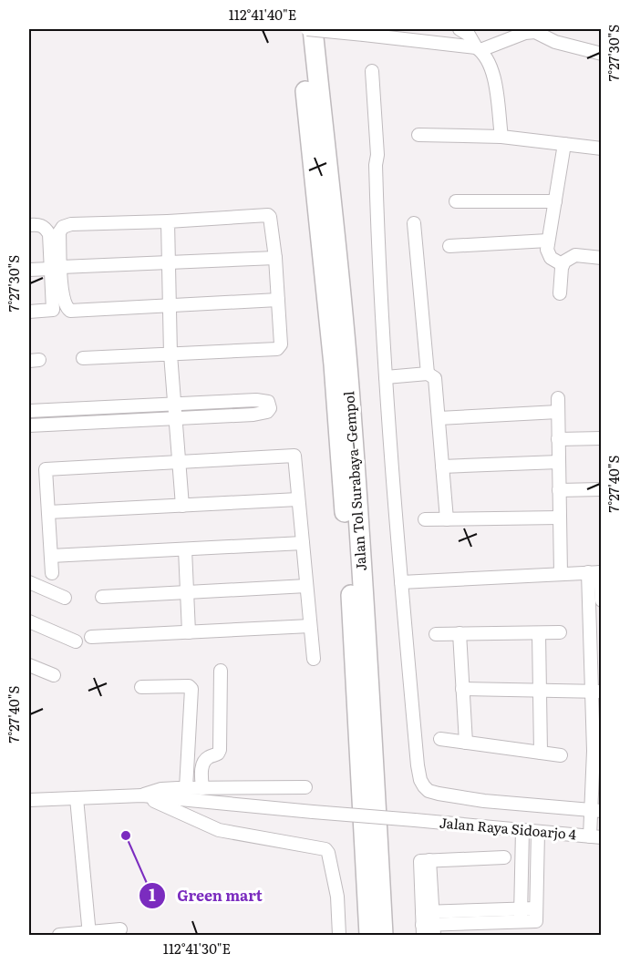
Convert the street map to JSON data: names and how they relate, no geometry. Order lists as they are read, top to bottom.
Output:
{
  "streets": {
    "highway": ["Jalan Tol Surabaya–Gempol"],
    "street": ["Jalan Raya Sidoarjo 4"]
  },
  "places": ["Green mart"],
  "coordinates": [
    "112°41'40\"E",
    "7°27'30\"S",
    "7°27'40\"S",
    "112°41'30\"E"
  ]
}
